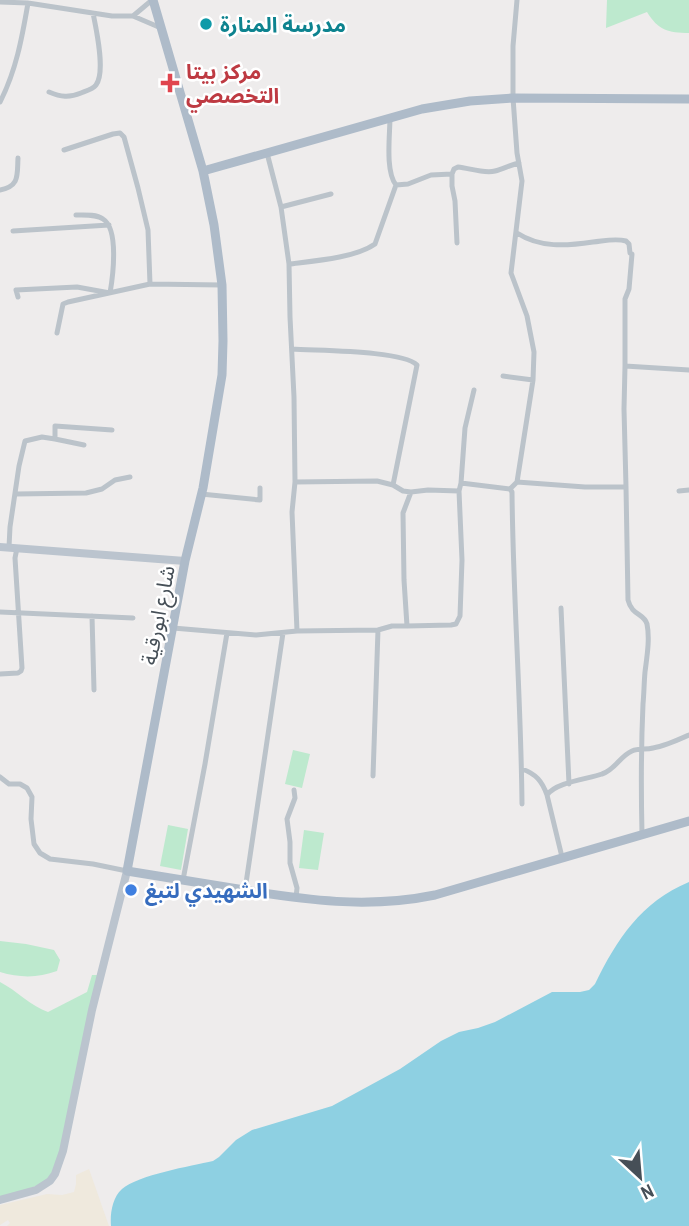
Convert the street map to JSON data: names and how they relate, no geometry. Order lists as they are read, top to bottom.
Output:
{
  "streets": {
    "main road": ["شارع ابورقية"]
  },
  "places": {
    "other": ["مدرسة المنارة", "الشهيدي لتبغ"],
    "health": ["مركز بيتا التخصصي"]
  },
  "north": "bottom right"
}
